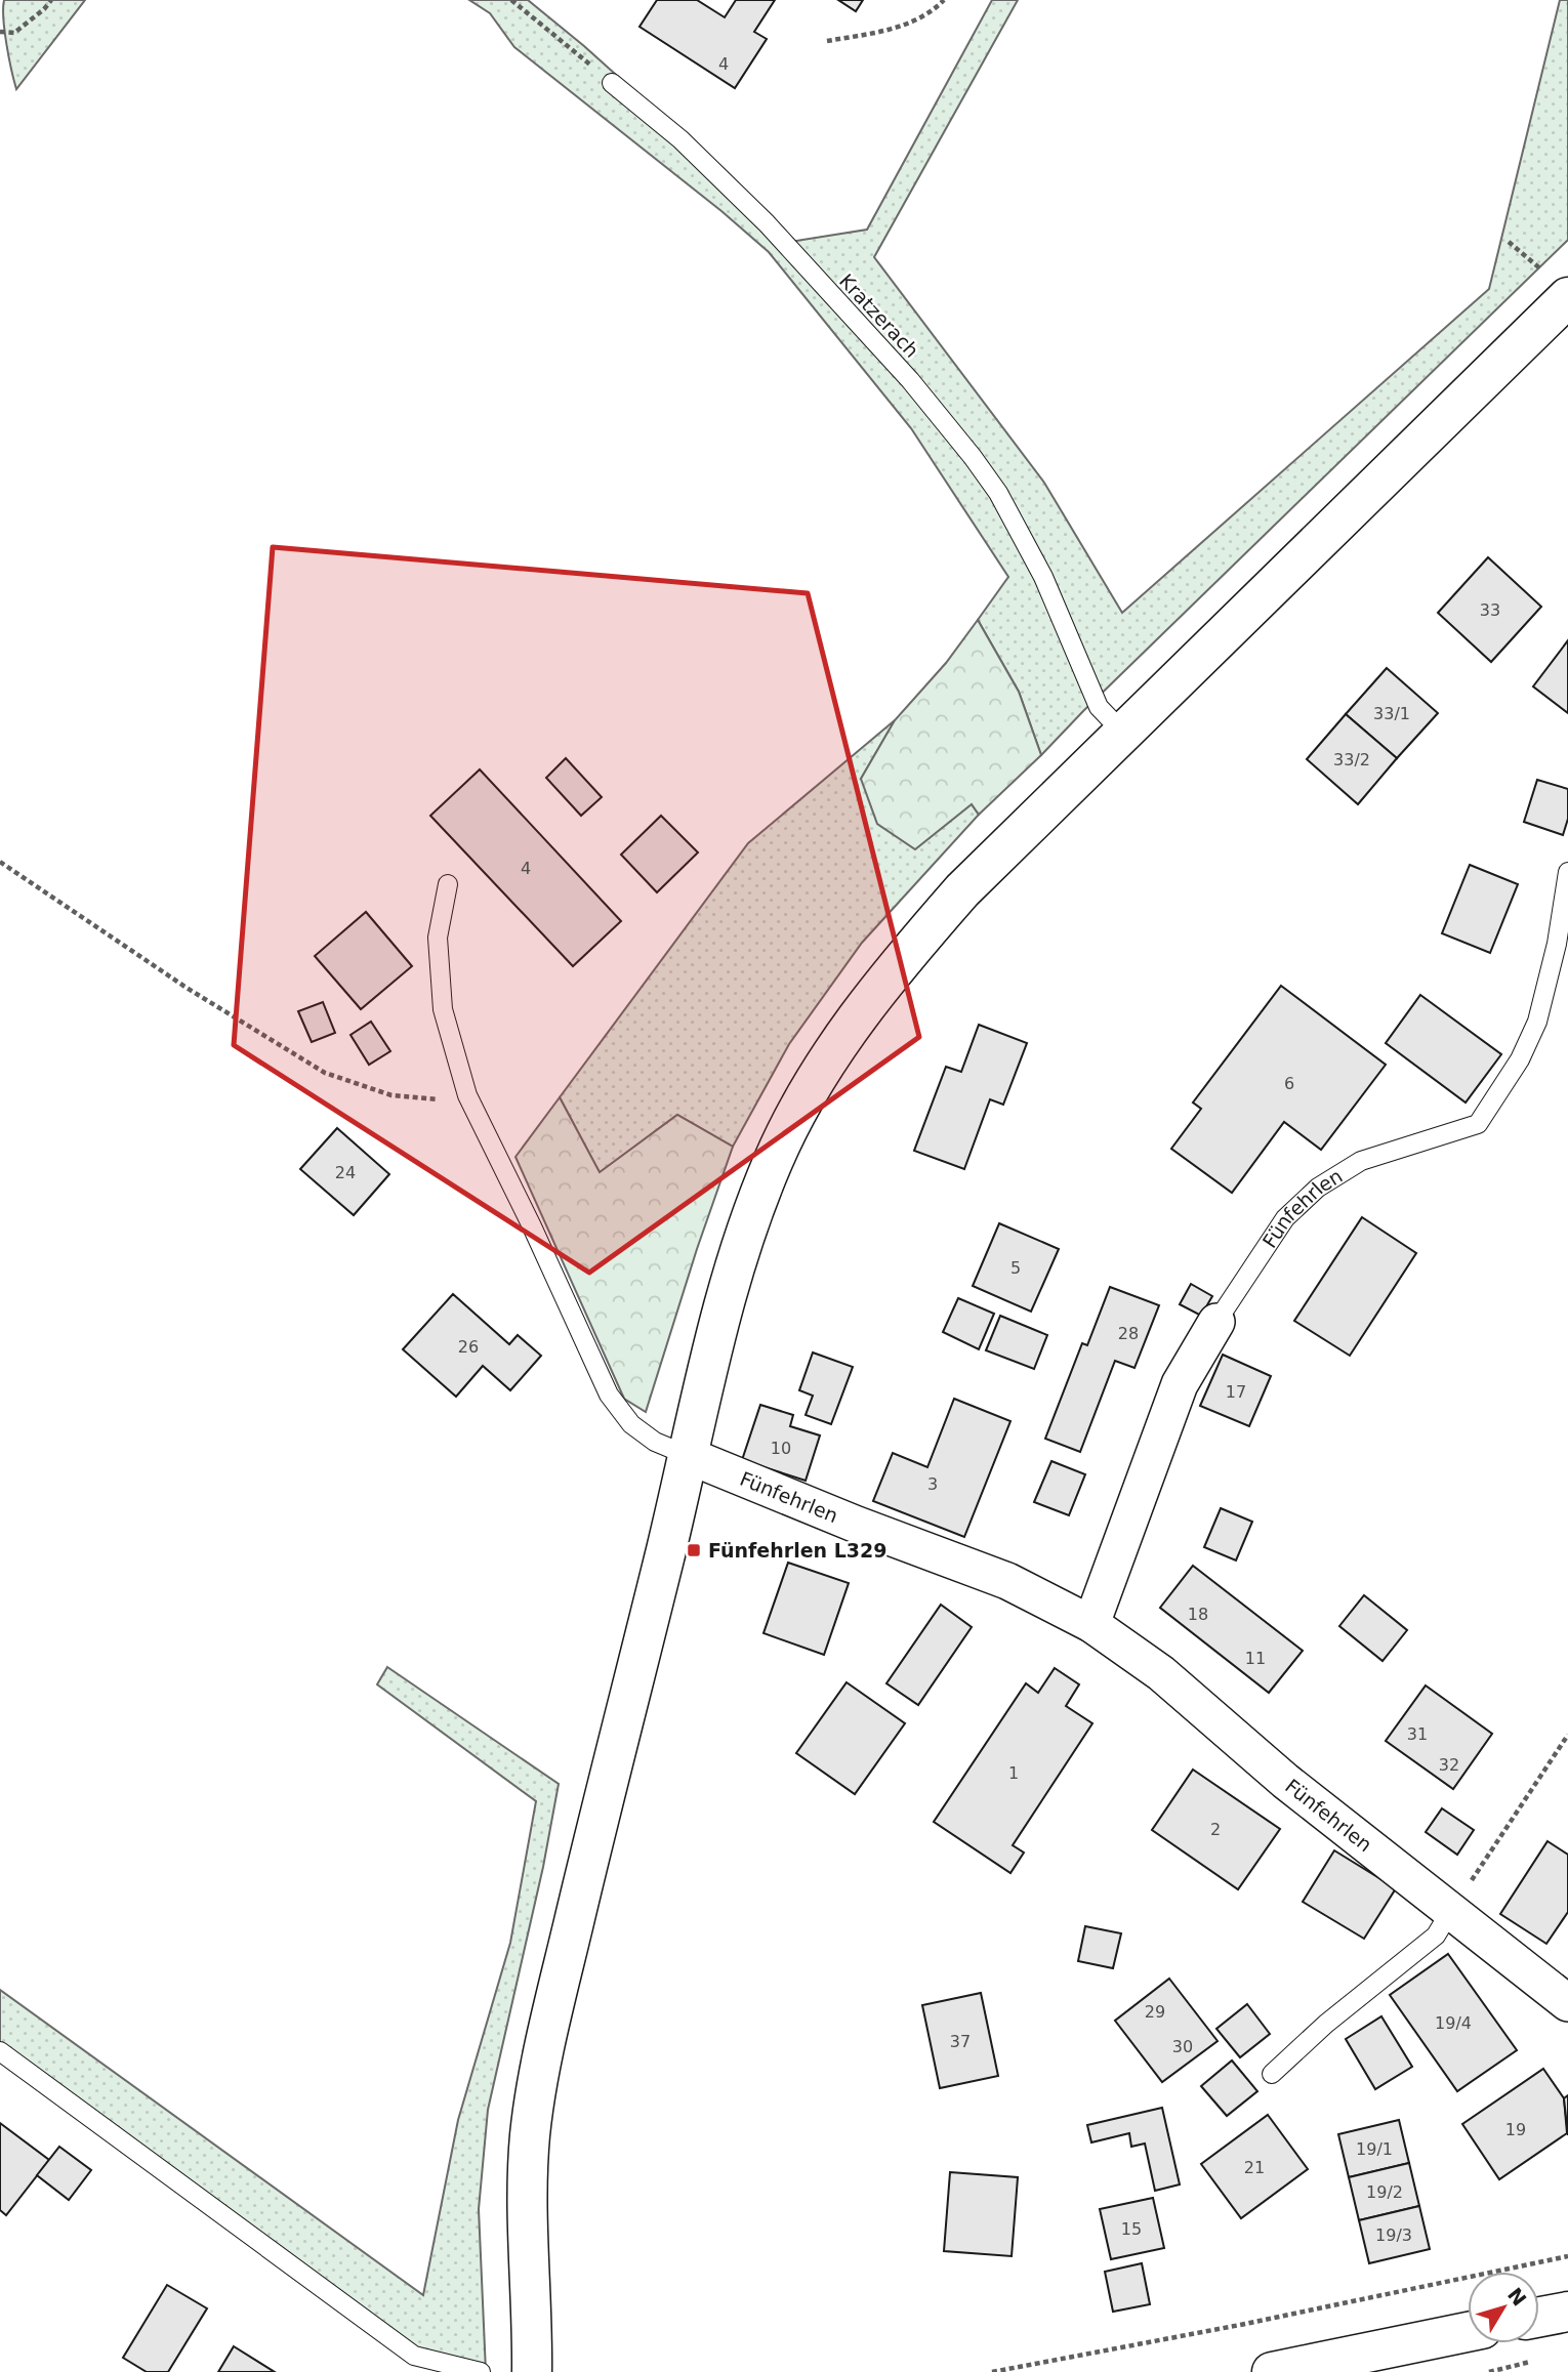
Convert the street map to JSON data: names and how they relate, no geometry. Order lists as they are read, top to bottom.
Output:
{
  "streets": {
    "street": ["Fünfehrlen"],
    "lane": ["Kratzerach"]
  },
  "places": {
    "transit": ["Fünfehrlen L329"]
  },
  "house_numbers": [
    "4",
    "33",
    "33/1",
    "33/2",
    "4",
    "6",
    "24",
    "5",
    "28",
    "26",
    "17",
    "10",
    "3",
    "18",
    "11",
    "31",
    "32",
    "1",
    "2",
    "29",
    "19/4",
    "37",
    "30",
    "19",
    "19/1",
    "21",
    "19/2",
    "15",
    "19/3"
  ],
  "north": "top right"
}
